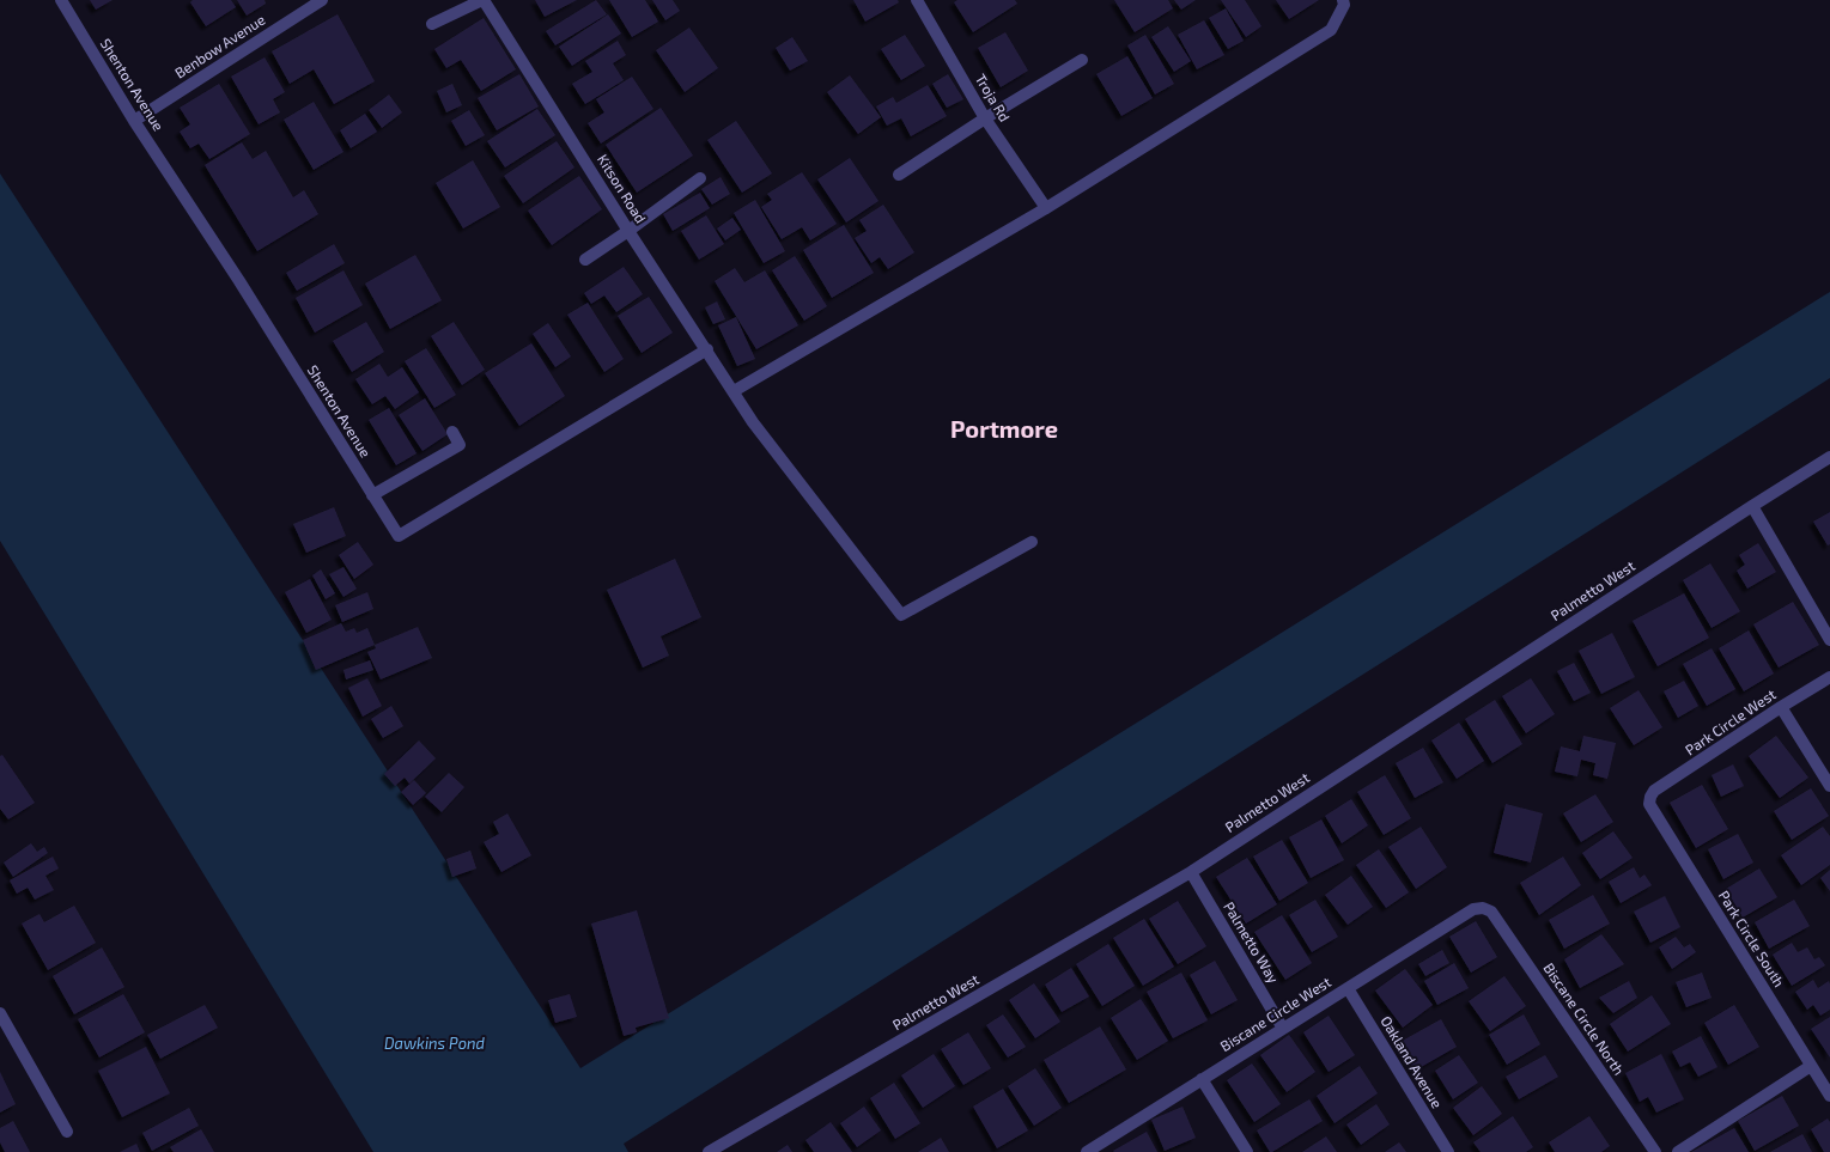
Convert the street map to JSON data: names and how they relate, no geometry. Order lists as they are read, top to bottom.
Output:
{
  "streets": {
    "street": [
      "Benbow Avenue",
      "Shenton Avenue",
      "Troja Rd",
      "Kitson Road",
      "Palmetto West",
      "Park Circle West",
      "Park Circle South",
      "Palmetto Way",
      "Biscane Circle West",
      "Biscane Circle North",
      "Oakland Avenue"
    ]
  },
  "crossings": [
    ["Benbow Avenue", "Shenton Avenue"],
    ["Shenton Avenue", "Kitson Road"],
    ["Palmetto West", "Palmetto Way"],
    ["Park Circle West", "Park Circle South"],
    ["Palmetto Way", "Biscane Circle West"],
    ["Biscane Circle West", "Biscane Circle North"],
    ["Biscane Circle West", "Oakland Avenue"]
  ],
  "districts": ["Portmore"],
  "water": ["Dawkins Pond"]
}
